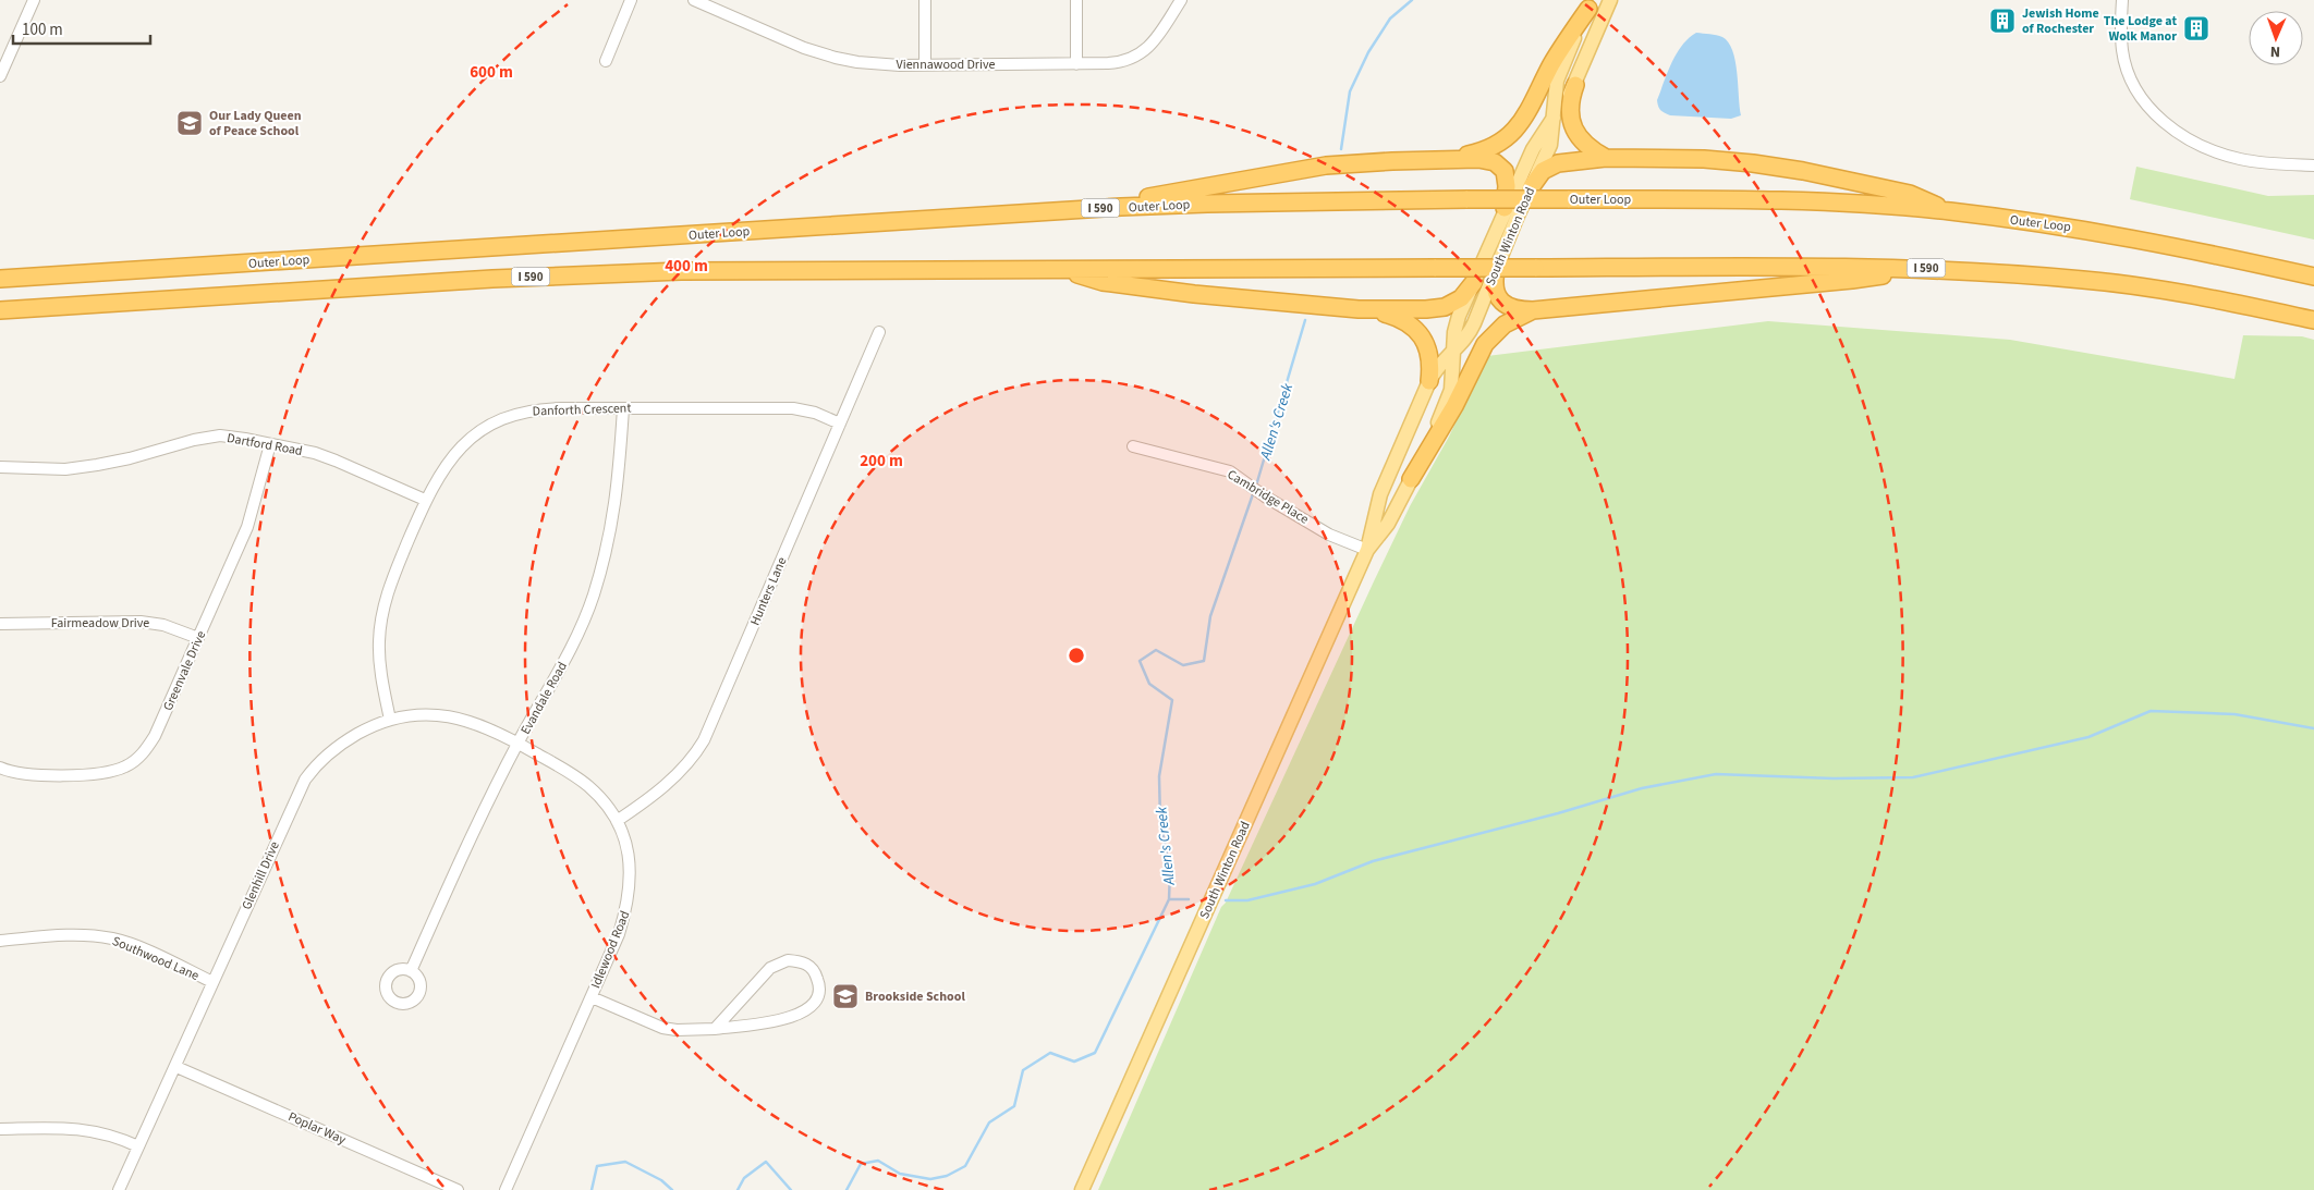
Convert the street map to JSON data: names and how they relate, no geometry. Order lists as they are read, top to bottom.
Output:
{
  "streets": {
    "highway": ["Outer Loop", "I 590"],
    "main road": ["South Winton Road"],
    "street": [
      "Viennawood Drive",
      "Danforth Crescent",
      "Dartford Road",
      "Cambridge Place",
      "Hunters Lane",
      "Fairmeadow Drive",
      "Greenvale Drive",
      "Evandale Road",
      "Glenhill Drive",
      "Idlewood Road",
      "Southwood Lane",
      "Poplar Way"
    ]
  },
  "crossings": [
    ["South Winton Road", "Cambridge Place"],
    ["Danforth Crescent", "Dartford Road"],
    ["Danforth Crescent", "Hunters Lane"],
    ["Danforth Crescent", "Evandale Road"],
    ["Danforth Crescent", "Glenhill Drive"],
    ["Dartford Road", "Greenvale Drive"],
    ["Hunters Lane", "Idlewood Road"],
    ["Fairmeadow Drive", "Greenvale Drive"],
    ["Evandale Road", "Glenhill Drive"],
    ["Evandale Road", "Idlewood Road"],
    ["Glenhill Drive", "Idlewood Road"],
    ["Glenhill Drive", "Southwood Lane"],
    ["Glenhill Drive", "Poplar Way"]
  ],
  "water": ["Allen's Creek"],
  "places": {
    "building": ["Jewish Home of Rochester", "The Lodge at Wolk Manor"],
    "school or university": ["Our Lady Queen of Peace School", "Brookside School"]
  },
  "scale_bar": "100 m",
  "north": "bottom",
  "rings": ["600 m", "400 m", "200 m"]
}
